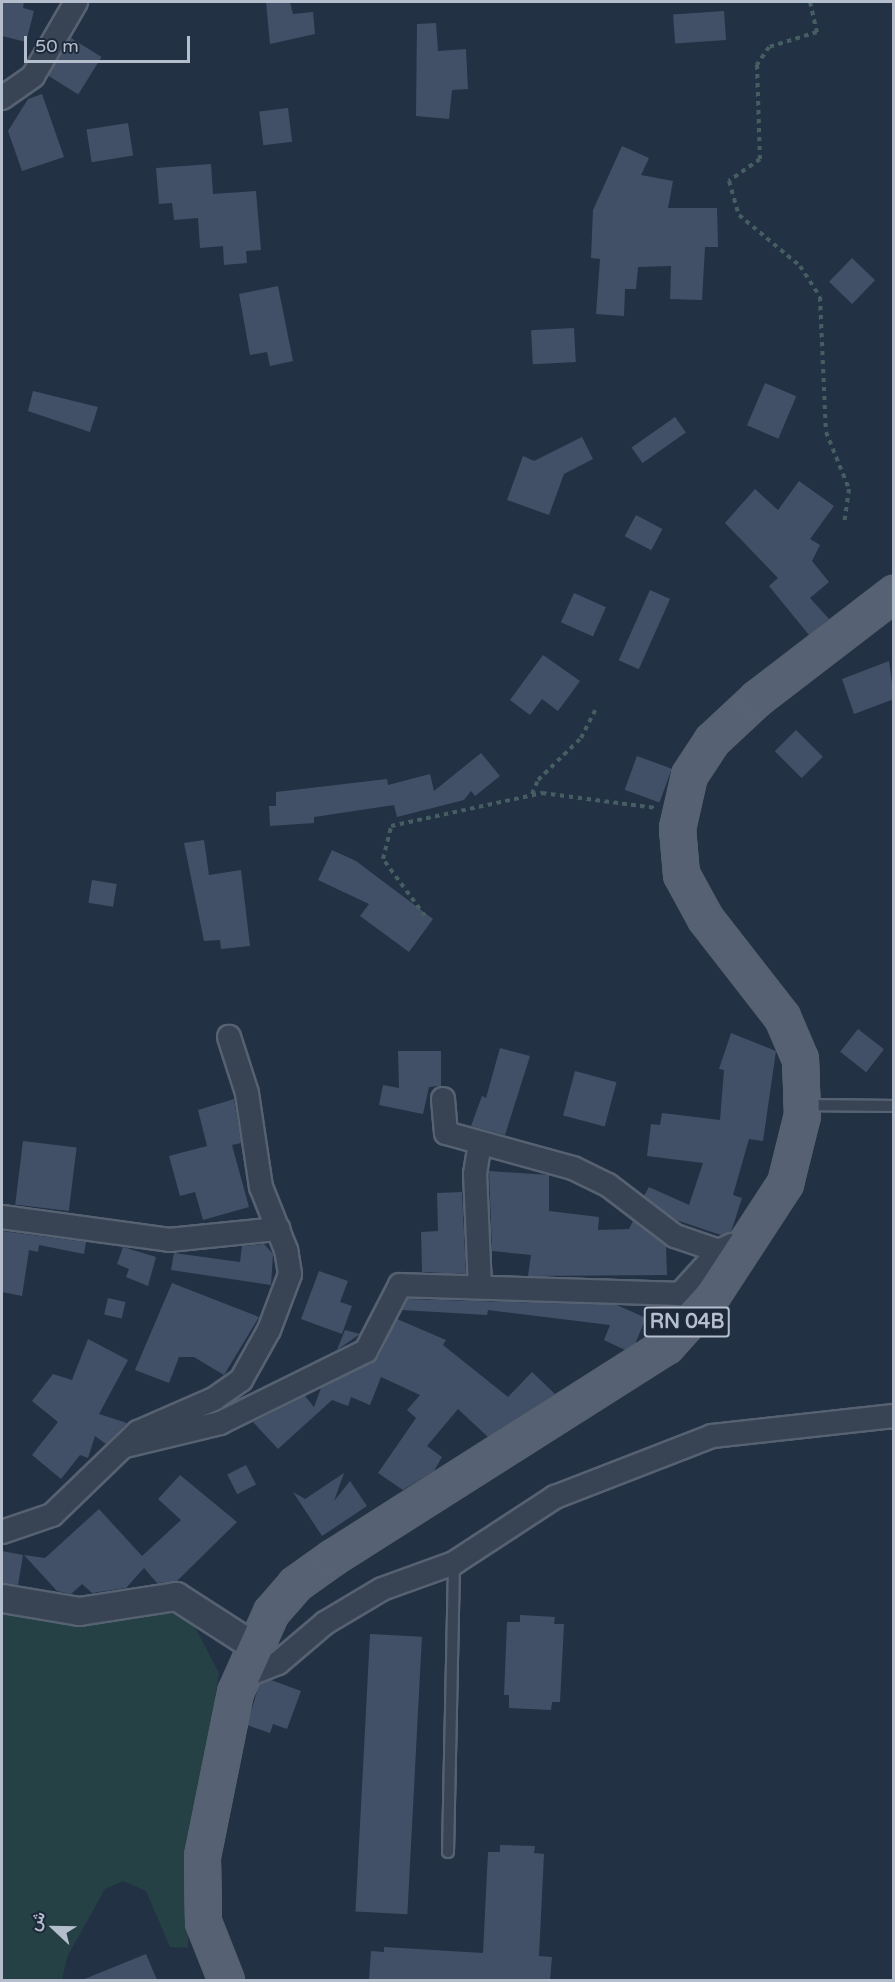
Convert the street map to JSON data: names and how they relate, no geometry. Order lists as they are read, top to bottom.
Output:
{
  "streets": {
    "main road": ["RN 04B"]
  },
  "scale_bar": "50 m",
  "north": "left"
}
